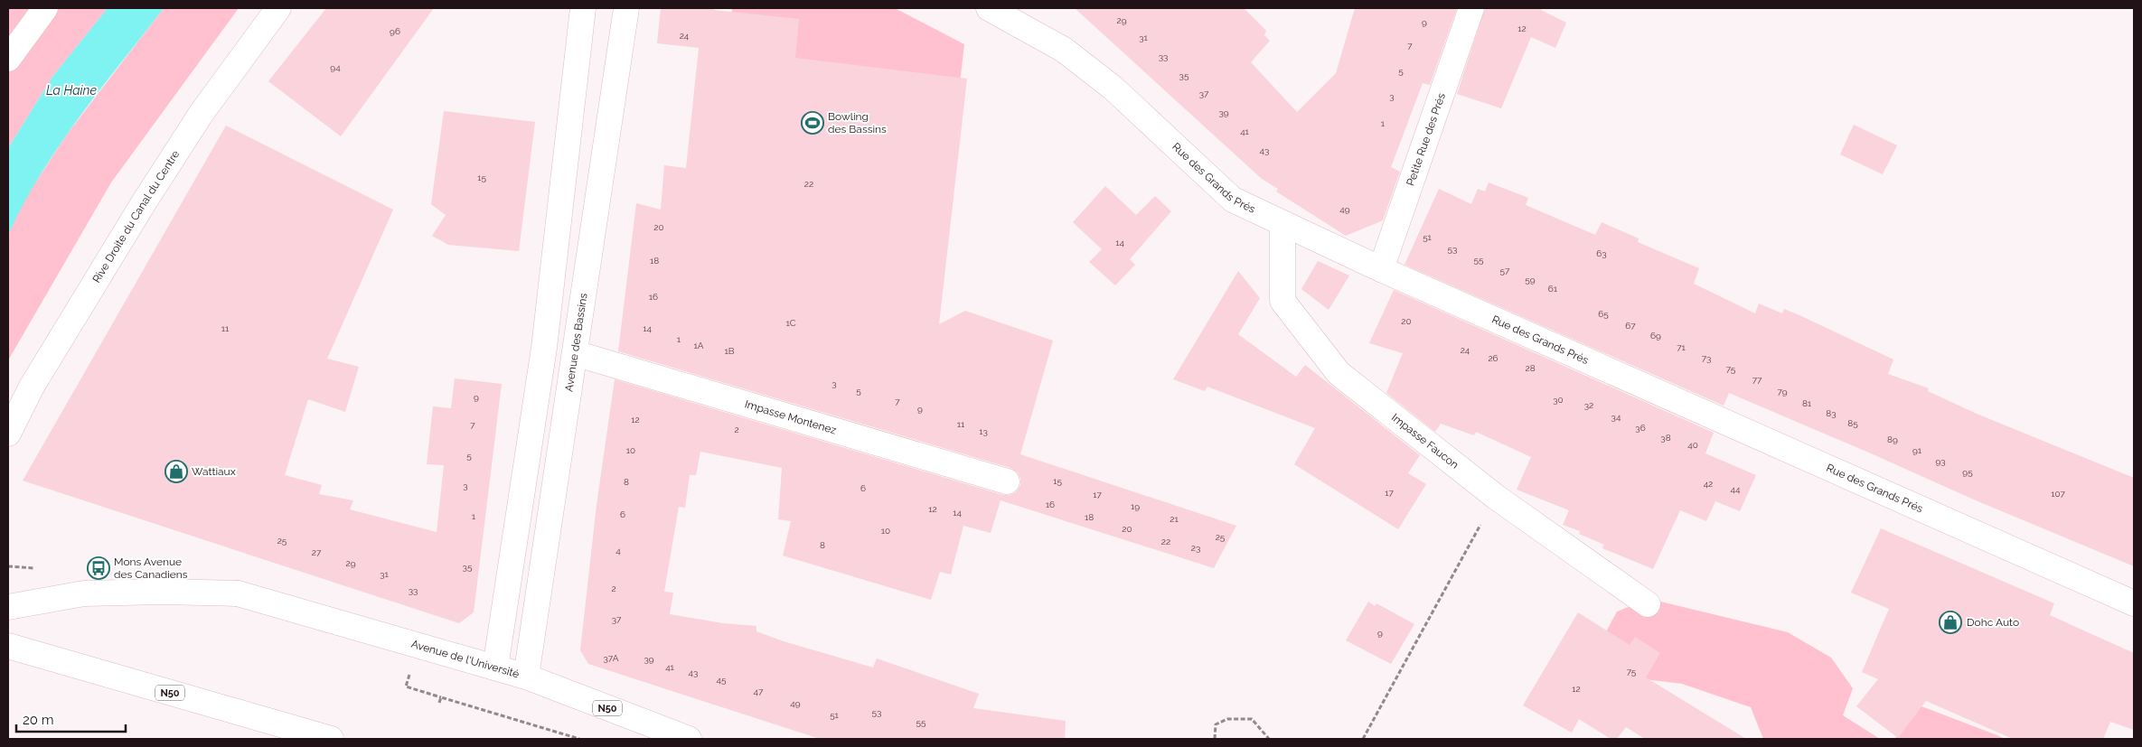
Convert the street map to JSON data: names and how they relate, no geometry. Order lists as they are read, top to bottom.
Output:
{
  "streets": {
    "main road": [
      "Petite Rue des Prés",
      "Rue des Grands Prés",
      "Rive Droite du Canal du Centre",
      "Avenue des Bassins",
      "Impasse Montenez",
      "Impasse Faucon",
      "Avenue de l'Université",
      "N50"
    ]
  },
  "crossings": [
    ["Petite Rue des Prés", "Rue des Grands Prés"],
    ["Rue des Grands Prés", "Impasse Faucon"],
    ["Avenue des Bassins", "Impasse Montenez"],
    ["Avenue des Bassins", "Avenue de l'Université"]
  ],
  "water": ["La Haine"],
  "places": {
    "sports": ["Bowling des Bassins"],
    "shop": ["Wattiaux", "Dohc Auto"],
    "bus stop": ["Mons Avenue des Canadiens"]
  },
  "house_numbers": [
    "29",
    "9",
    "12",
    "96",
    "24",
    "31",
    "7",
    "33",
    "94",
    "5",
    "35",
    "37",
    "3",
    "39",
    "1",
    "41",
    "43",
    "15",
    "22",
    "49",
    "20",
    "51",
    "14",
    "53",
    "63",
    "55",
    "18",
    "57",
    "59",
    "61",
    "16",
    "65",
    "20",
    "1C",
    "67",
    "11",
    "14",
    "69",
    "1",
    "1A",
    "71",
    "24",
    "1B",
    "26",
    "73",
    "28",
    "75",
    "77",
    "3",
    "5",
    "79",
    "9",
    "30",
    "7",
    "81",
    "32",
    "9",
    "83",
    "34",
    "12",
    "85",
    "11",
    "7",
    "36",
    "2",
    "13",
    "38",
    "89",
    "40",
    "10",
    "91",
    "5",
    "93",
    "95",
    "15",
    "8",
    "42",
    "3",
    "6",
    "44",
    "17",
    "107",
    "17",
    "16",
    "19",
    "12",
    "14",
    "6",
    "1",
    "18",
    "21",
    "20",
    "10",
    "25",
    "25",
    "22",
    "8",
    "23",
    "4",
    "27",
    "29",
    "35",
    "31",
    "2",
    "33",
    "37",
    "9",
    "37A",
    "39",
    "41",
    "75",
    "43",
    "45",
    "12",
    "47",
    "49",
    "53",
    "51",
    "55"
  ],
  "scale_bar": "20 m"
}
